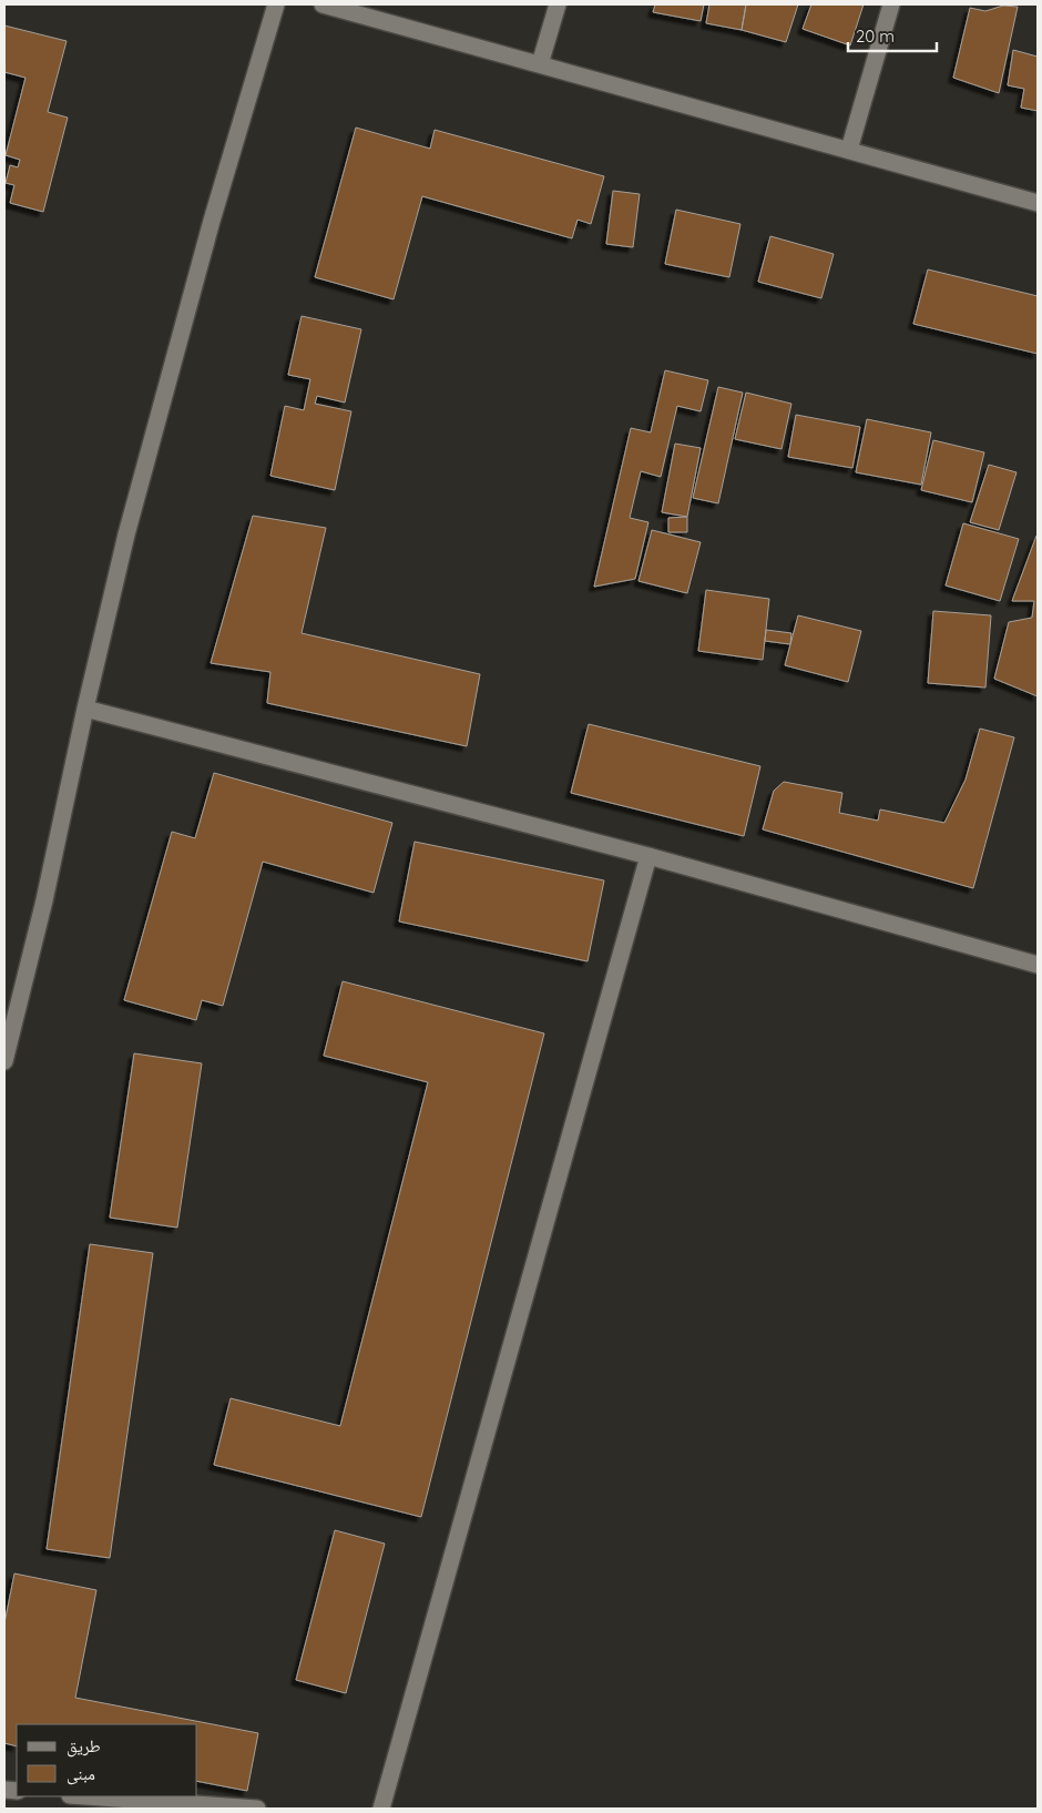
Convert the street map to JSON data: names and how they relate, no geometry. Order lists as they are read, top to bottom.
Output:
{
  "legend": ["طريق", "مبنى"],
  "scale_bar": "20 m"
}
